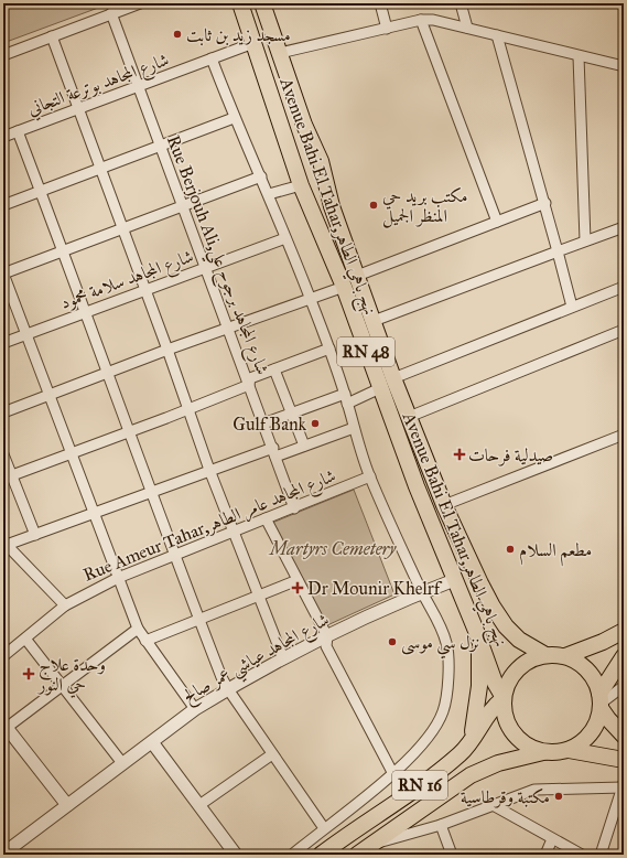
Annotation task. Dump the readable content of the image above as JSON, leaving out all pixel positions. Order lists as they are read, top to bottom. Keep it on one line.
{"streets":{"main road":["Avenue Bahi El Tahar,نهج باهي الطاهر","RN 48","RN 16"],"street":["شارع المجاهد بوترعة التجاني","Rue Berjouh Ali,شارع المجاهد برجوح علي","شارع المجاهد سلامة محمود","Rue Ameur Tahar,شارع المجاهد عامر الطاهر","شارع المجاهد عياشي عمر صالح"]},"crossings":[["شارع المجاهد بوترعة التجاني","Avenue Bahi El Tahar,نهج باهي الطاهر"],["شارع المجاهد بوترعة التجاني","Rue Berjouh Ali,شارع المجاهد برجوح علي"],["Avenue Bahi El Tahar,نهج باهي الطاهر","شارع المجاهد عياشي عمر صالح"],["Avenue Bahi El Tahar,نهج باهي الطاهر","RN 16"],["Rue Berjouh Ali,شارع المجاهد برجوح علي","شارع المجاهد سلامة محمود"],["Rue Berjouh Ali,شارع المجاهد برجوح علي","Rue Ameur Tahar,شارع المجاهد عامر الطاهر"]],"parks":["Martyrs Cemetery"],"places":{"other":["مسجد زيد بن ثابت","مكتب بريد حي المنظر الجميل","Gulf Bank","مطعم السلام","نزل سي موسى","مكتبة وقرطاسية"],"health":["صيدلية فرحات","Dr Mounir Khelrf","وحدة علاج حي النور"]}}
